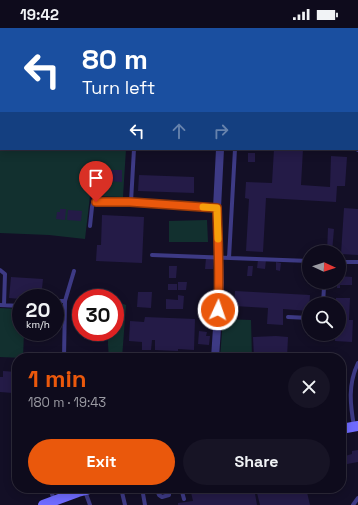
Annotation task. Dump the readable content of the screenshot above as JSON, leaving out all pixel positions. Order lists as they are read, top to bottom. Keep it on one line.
{"north":"right","page":{"status":"19:42","turn":["80 m","Turn left"],"speed":"20 km/h","limit":"30","heading":["1 min","180 m · 19:43"],"buttons":["Exit","Share"]}}
